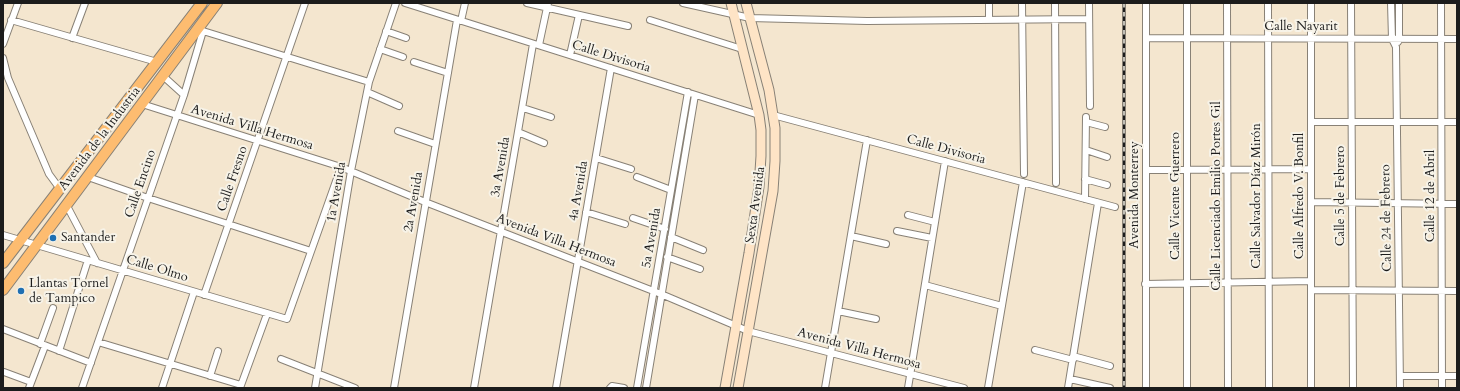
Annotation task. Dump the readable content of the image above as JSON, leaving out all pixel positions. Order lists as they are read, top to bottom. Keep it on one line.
{"streets":{"main road":["Avenida de la Industria","Sexta Avenida"],"street":["Calle Nayarit","Calle Divisoria","Avenida Villa Hermosa","3a Avenida","Calle Fresno","Calle Encino","4a Avenida","1a Avenida","Avenida Monterrey","Calle Vicente Guerrero","Calle Licenciado Emilio Portes Gil","Calle Salvador Díaz Mirón","Calle Alfredo V. Bonfil","Calle 5 de Febrero","Calle 12 de Abril","2a Avenida","Calle 24 de Febrero","5a Avenida","Calle Olmo"]},"crossings":[["Calle Nayarit","Avenida Monterrey"],["Calle Nayarit","Calle Vicente Guerrero"],["Calle Nayarit","Calle Licenciado Emilio Portes Gil"],["Calle Nayarit","Calle Salvador Díaz Mirón"],["Calle Nayarit","Calle Alfredo V. Bonfil"],["Calle Nayarit","Calle 5 de Febrero"],["Calle Nayarit","Calle 12 de Abril"],["Calle Nayarit","Calle 24 de Febrero"],["Calle Divisoria","3a Avenida"],["Calle Divisoria","4a Avenida"],["Calle Divisoria","2a Avenida"],["Calle Divisoria","Sexta Avenida"],["Calle Divisoria","5a Avenida"],["Avenida Villa Hermosa","Avenida de la Industria"],["Avenida Villa Hermosa","3a Avenida"],["Avenida Villa Hermosa","Calle Fresno"],["Avenida Villa Hermosa","Calle Encino"],["Avenida Villa Hermosa","4a Avenida"],["Avenida Villa Hermosa","1a Avenida"],["Avenida Villa Hermosa","2a Avenida"],["Avenida Villa Hermosa","Sexta Avenida"],["Avenida Villa Hermosa","5a Avenida"],["Avenida de la Industria","Calle Encino"],["Avenida de la Industria","Calle Olmo"],["Calle Fresno","Calle Olmo"],["Calle Encino","Calle Olmo"]],"places":["Santander","Llantas Tornel de Tampico"]}
